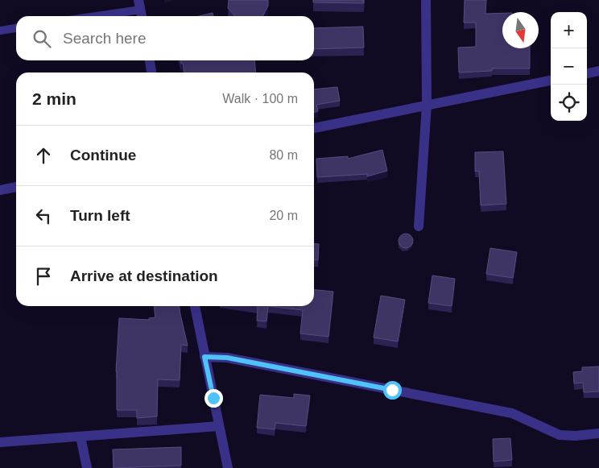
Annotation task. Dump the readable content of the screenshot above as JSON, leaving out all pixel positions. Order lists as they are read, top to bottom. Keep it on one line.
{"north":"bottom","page":{"map_buttons":["+","−"],"search":"Search here","heading":["2 min","Walk · 100 m"],"list":[["Continue","80 m"],["Turn left","20 m"],"Arrive at destination"]}}
